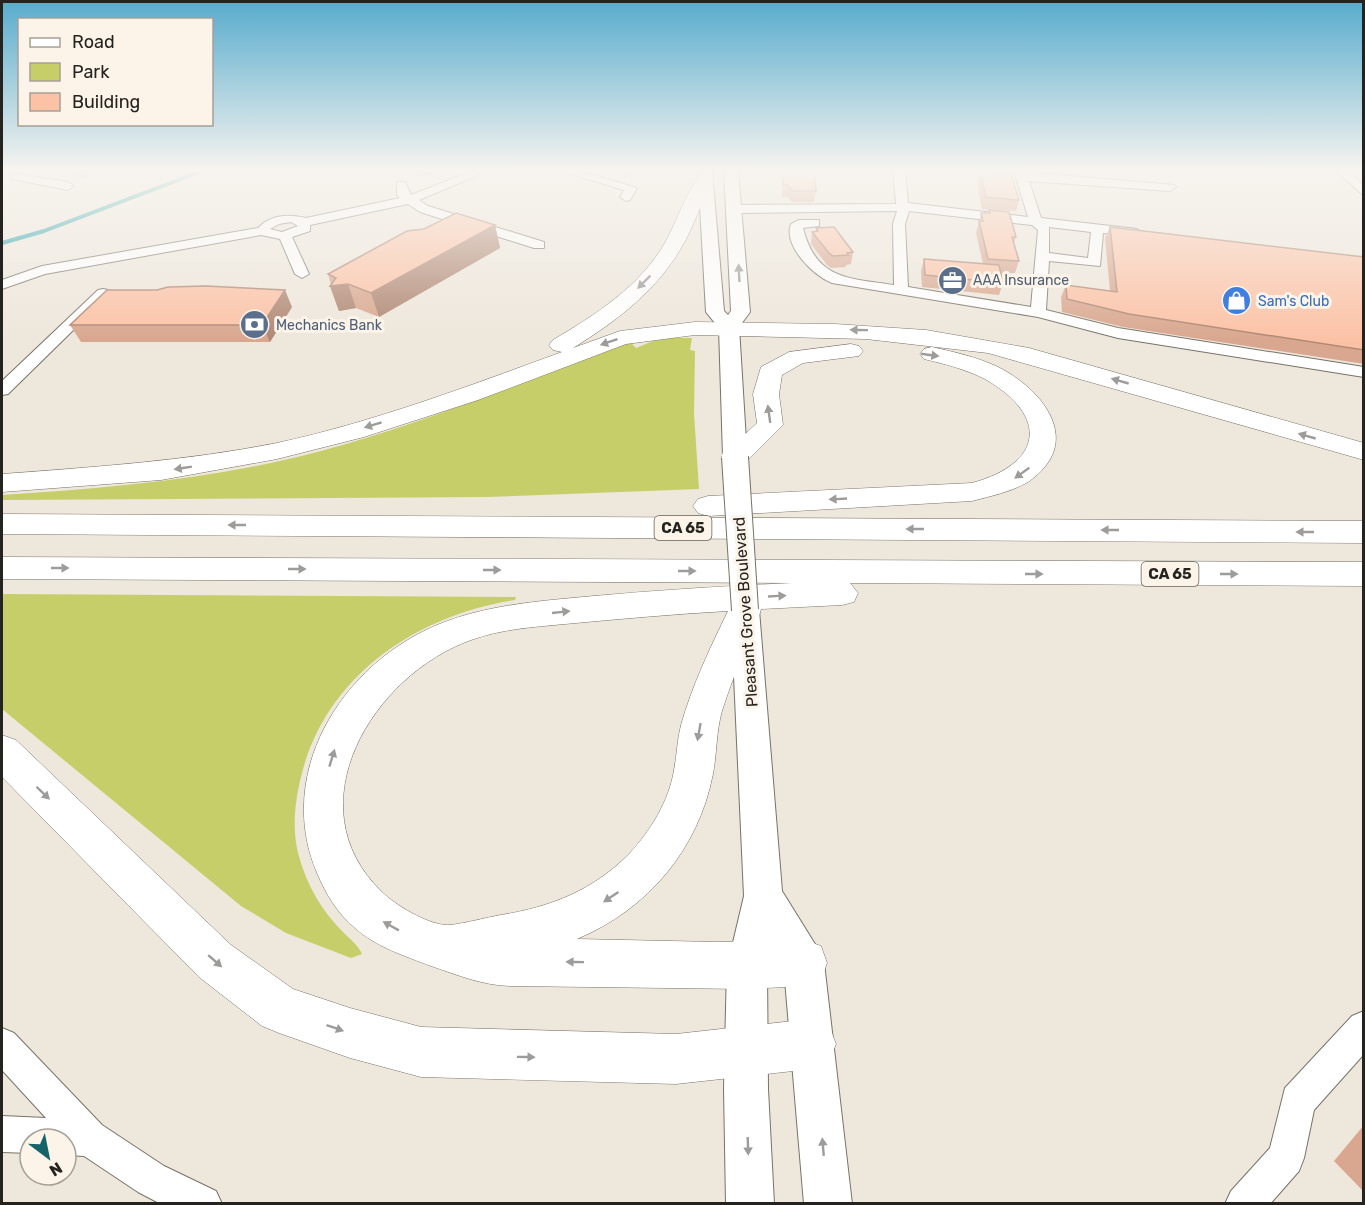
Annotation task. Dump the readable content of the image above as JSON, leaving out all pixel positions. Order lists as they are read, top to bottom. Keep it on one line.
{"streets":{"highway":["CA 65"],"main road":["Pleasant Grove Boulevard"]},"places":{"office":["AAA Insurance"],"shop":["Sam's Club"],"bank":["Mechanics Bank"]},"legend":["Road","Park","Building"],"north":"bottom right"}
